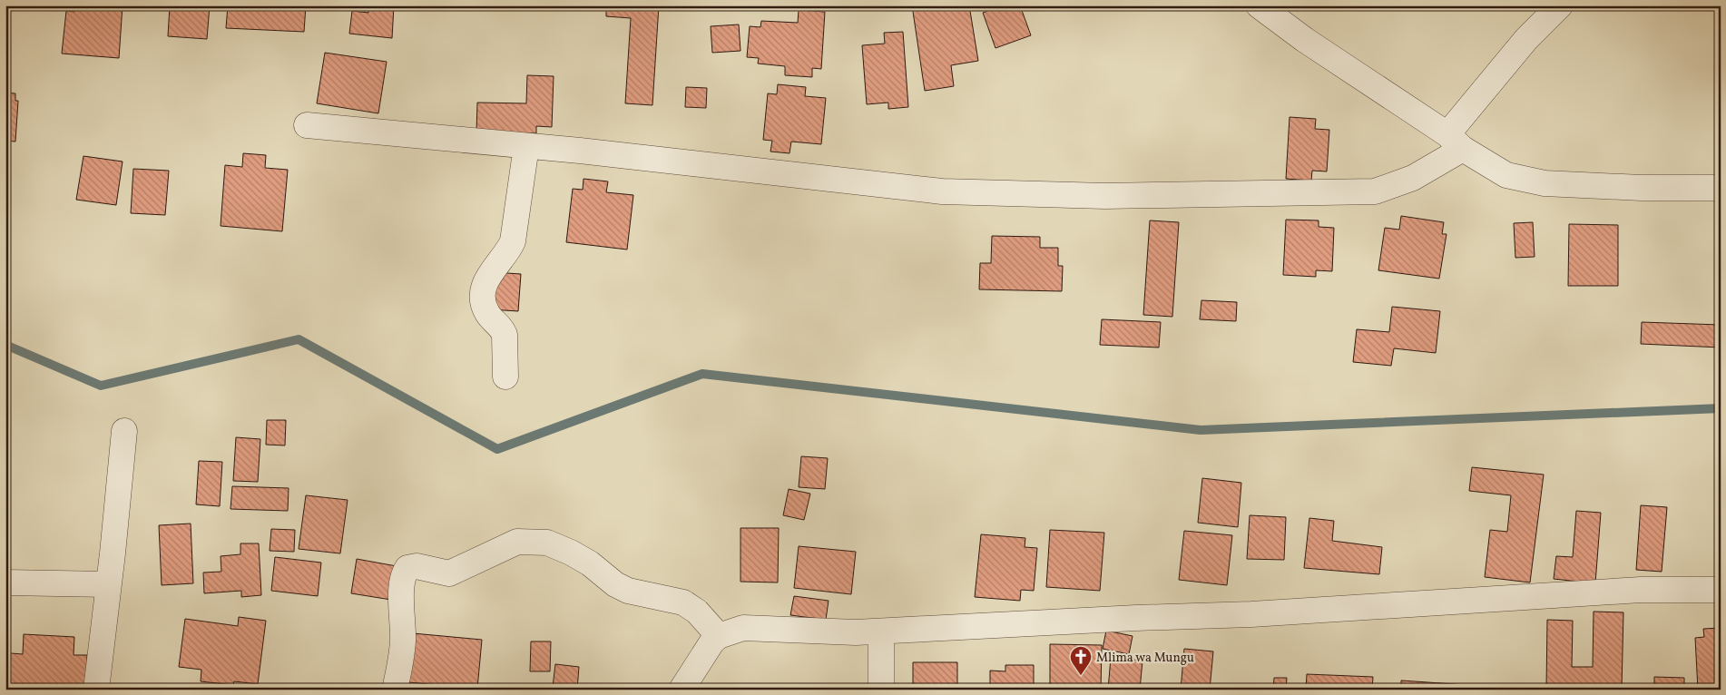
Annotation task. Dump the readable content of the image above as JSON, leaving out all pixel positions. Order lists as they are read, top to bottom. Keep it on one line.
{"places":{"church":["Mlima wa Mungu"]}}
